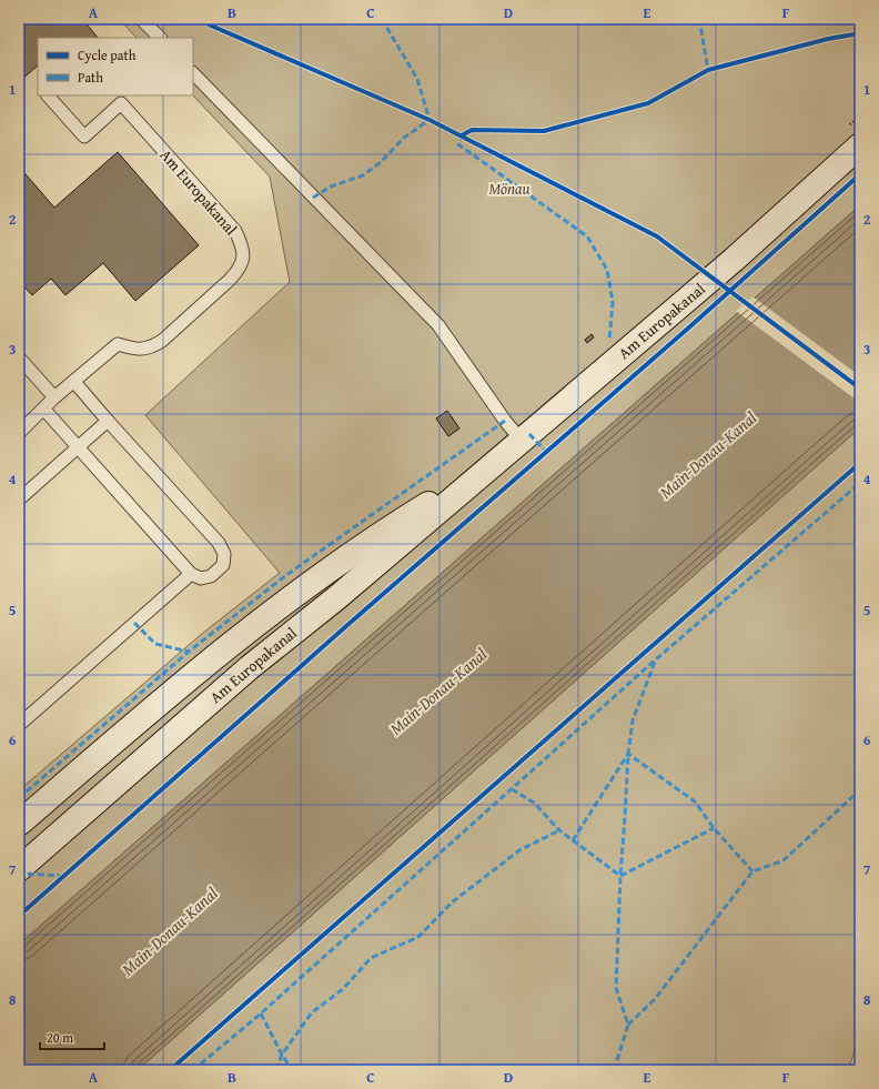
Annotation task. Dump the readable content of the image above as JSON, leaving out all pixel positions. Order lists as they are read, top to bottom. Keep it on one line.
{"streets":{"main road":["Am Europakanal"]},"water":["Main-Donau-Kanal"],"parks":["Mönau"],"legend":["Cycle path","Path"],"scale_bar":"20 m","grid":{"columns":["A","B","C","D","E","F"],"rows":["1","2","3","4","5","6","7","8"]}}
